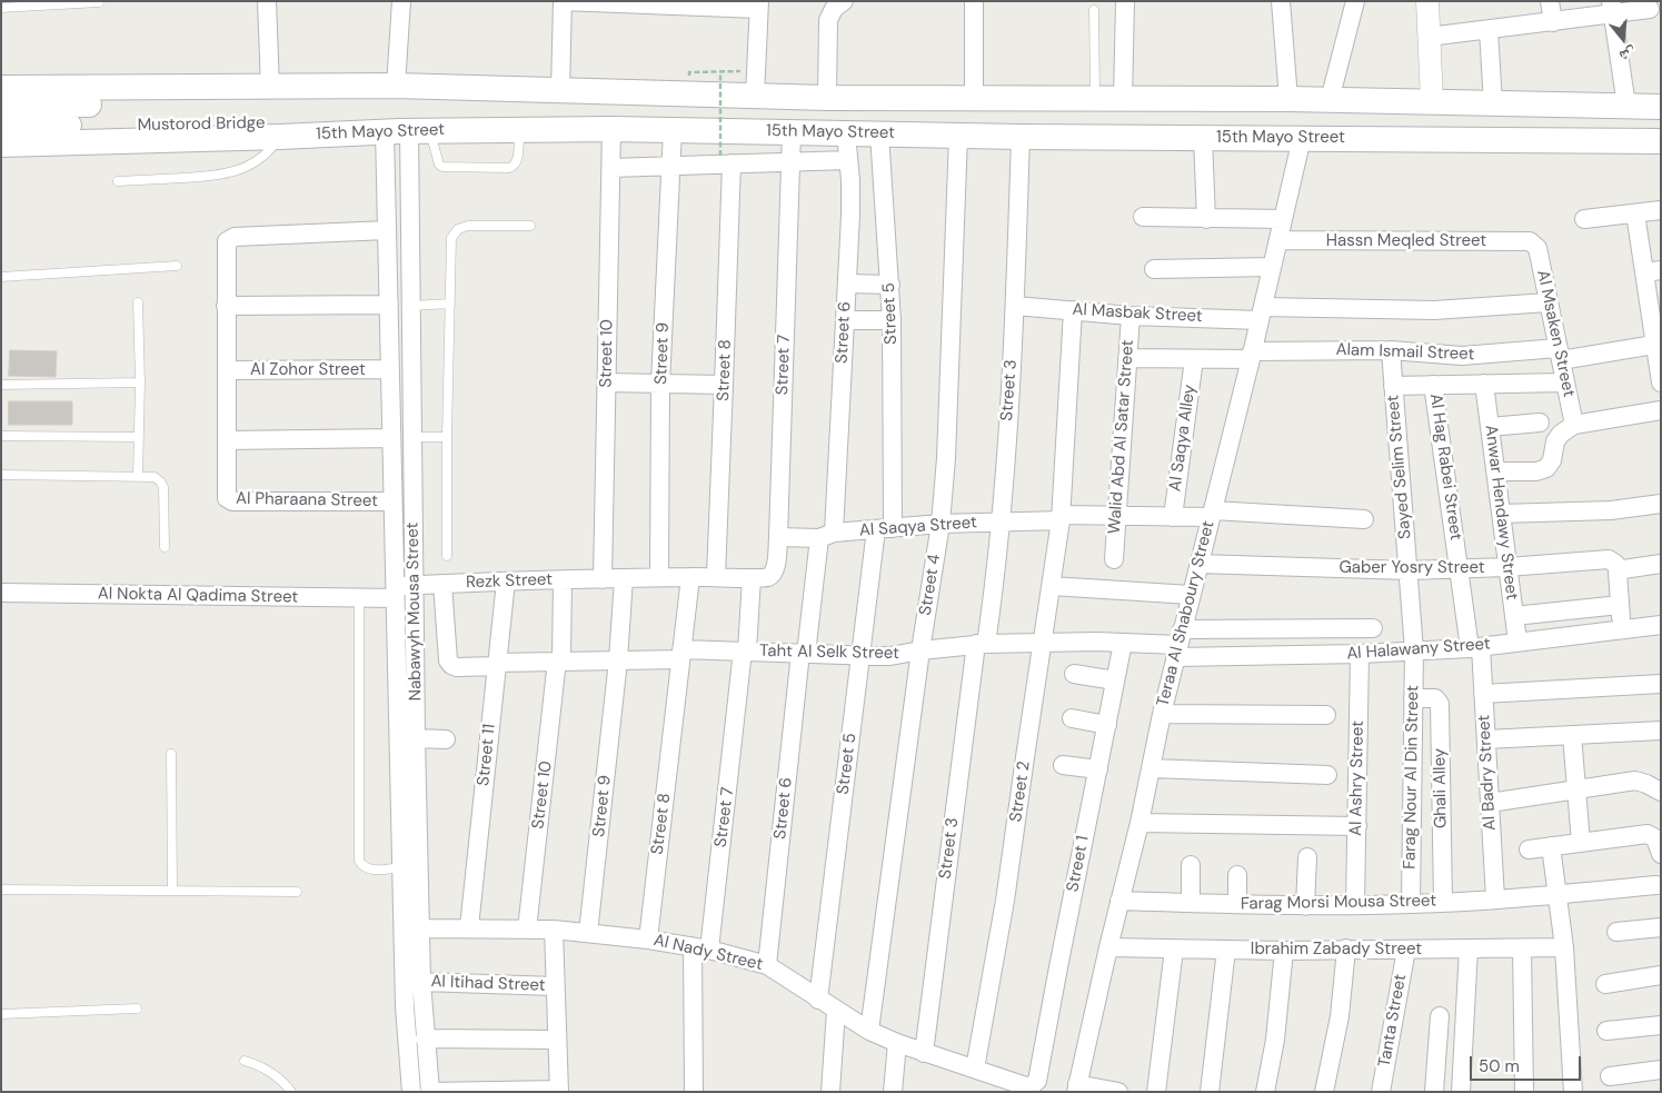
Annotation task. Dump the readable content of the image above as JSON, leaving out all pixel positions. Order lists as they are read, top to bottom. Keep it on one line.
{"streets":{"main road":["Mustorod Bridge","15th Mayo Street"],"street":["Hassn Meqled Street","Street 5","Al Masbak Street","Street 6","Al Msaken Street","Alam Ismail Street","Street 10","Street 9","Street 7","Al Zohor Street","Street 8","Street 3","Walid Abd Al Satar Street","Al Saqya Alley","Sayed Selim Street","Al Hag Rabei Street","Al Pharaana Street","Anwar Hendawy Street","Al Saqya Street","Gaber Yosry Street","Rezk Street","Street 4","Al Nokta Al Qadima Street","Nabawyh Mousa Street","Teraa Al Shaboury Street","Al Halawany Street","Taht Al Selk Street","Street 11","Al Badry Street","Farag Nour Al Din Street","Al Ashry Street","Ghali Alley","Street 2","Street 1","Farag Morsi Mousa Street","Ibrahim Zabady Street","Al Nady Street","Al Itihad Street","Tanta Street"]},"crossings":[["Mustorod Bridge","15th Mayo Street"],["15th Mayo Street","Street 5"],["15th Mayo Street","Street 6"],["15th Mayo Street","Street 10"],["15th Mayo Street","Street 9"],["15th Mayo Street","Street 7"],["15th Mayo Street","Street 3"],["15th Mayo Street","Street 4"],["15th Mayo Street","Nabawyh Mousa Street"],["15th Mayo Street","Teraa Al Shaboury Street"],["Hassn Meqled Street","Al Msaken Street"],["Hassn Meqled Street","Teraa Al Shaboury Street"],["Street 5","Al Saqya Street"],["Street 5","Taht Al Selk Street"],["Street 5","Al Nady Street"],["Al Masbak Street","Al Msaken Street"],["Al Masbak Street","Street 3"],["Al Masbak Street","Walid Abd Al Satar Street"],["Al Masbak Street","Teraa Al Shaboury Street"],["Al Masbak Street","Street 2"],["Street 6","Al Saqya Street"],["Street 6","Taht Al Selk Street"],["Street 6","Al Nady Street"],["Al Msaken Street","Alam Ismail Street"],["Alam Ismail Street","Walid Abd Al Satar Street"],["Alam Ismail Street","Al Saqya Alley"],["Alam Ismail Street","Sayed Selim Street"],["Alam Ismail Street","Teraa Al Shaboury Street"],["Street 10","Rezk Street"],["Street 10","Taht Al Selk Street"],["Street 10","Al Nady Street"],["Street 9","Rezk Street"],["Street 9","Taht Al Selk Street"],["Street 9","Al Nady Street"],["Street 7","Al Saqya Street"],["Street 7","Rezk Street"],["Street 7","Taht Al Selk Street"],["Street 7","Al Nady Street"],["Al Zohor Street","Nabawyh Mousa Street"],["Street 8","Rezk Street"],["Street 8","Taht Al Selk Street"],["Street 8","Al Nady Street"],["Street 3","Al Saqya Street"],["Street 3","Taht Al Selk Street"],["Street 3","Al Nady Street"],["Walid Abd Al Satar Street","Al Saqya Street"],["Al Saqya Alley","Al Saqya Street"],["Sayed Selim Street","Gaber Yosry Street"],["Sayed Selim Street","Al Halawany Street"],["Sayed Selim Street","Farag Nour Al Din Street"],["Al Hag Rabei Street","Gaber Yosry Street"],["Al Hag Rabei Street","Al Halawany Street"],["Al Hag Rabei Street","Al Badry Street"],["Al Pharaana Street","Nabawyh Mousa Street"],["Anwar Hendawy Street","Gaber Yosry Street"],["Anwar Hendawy Street","Al Halawany Street"],["Al Saqya Street","Street 4"],["Al Saqya Street","Teraa Al Shaboury Street"],["Al Saqya Street","Street 2"],["Gaber Yosry Street","Teraa Al Shaboury Street"],["Rezk Street","Al Nokta Al Qadima Street"],["Rezk Street","Nabawyh Mousa Street"],["Rezk Street","Taht Al Selk Street"],["Rezk Street","Street 11"],["Street 4","Taht Al Selk Street"],["Street 4","Al Nady Street"],["Al Nokta Al Qadima Street","Nabawyh Mousa Street"],["Nabawyh Mousa Street","Al Nady Street"],["Nabawyh Mousa Street","Al Itihad Street"],["Teraa Al Shaboury Street","Al Halawany Street"],["Teraa Al Shaboury Street","Taht Al Selk Street"],["Teraa Al Shaboury Street","Farag Morsi Mousa Street"],["Teraa Al Shaboury Street","Ibrahim Zabady Street"],["Al Halawany Street","Taht Al Selk Street"],["Al Halawany Street","Al Badry Street"],["Al Halawany Street","Farag Nour Al Din Street"],["Al Halawany Street","Al Ashry Street"],["Taht Al Selk Street","Street 11"],["Taht Al Selk Street","Street 2"],["Taht Al Selk Street","Street 1"],["Street 11","Al Nady Street"],["Al Badry Street","Farag Morsi Mousa Street"],["Farag Nour Al Din Street","Ghali Alley"],["Farag Nour Al Din Street","Farag Morsi Mousa Street"],["Al Ashry Street","Farag Morsi Mousa Street"],["Ghali Alley","Farag Morsi Mousa Street"],["Street 2","Al Nady Street"],["Street 1","Al Nady Street"],["Ibrahim Zabady Street","Tanta Street"]],"scale_bar":"50 m","north":"bottom"}
